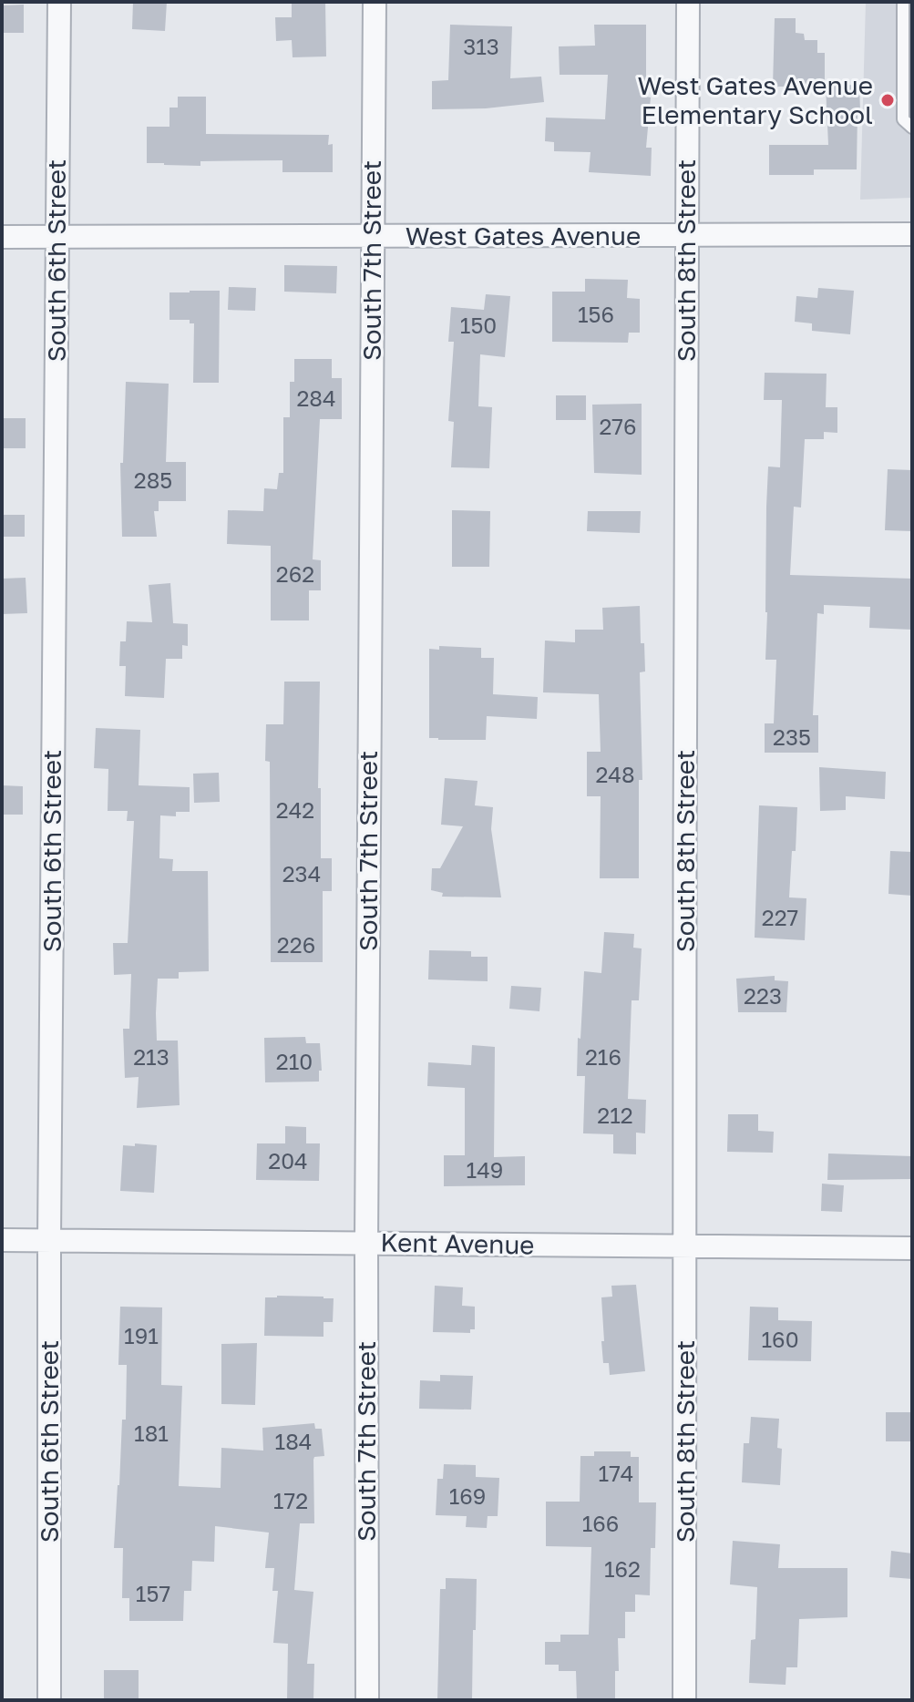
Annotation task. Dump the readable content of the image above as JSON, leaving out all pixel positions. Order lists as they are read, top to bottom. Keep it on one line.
{"streets":{"street":["West Gates Avenue","South 6th Street","South 7th Street","South 8th Street","Kent Avenue"]},"crossings":[["West Gates Avenue","South 6th Street"],["West Gates Avenue","South 7th Street"],["West Gates Avenue","South 8th Street"],["South 6th Street","Kent Avenue"],["South 7th Street","Kent Avenue"],["South 8th Street","Kent Avenue"]],"places":["West Gates Avenue Elementary School"],"house_numbers":["313","156","150","284","276","285","262","235","248","242","234","227","226","223","213","216","210","212","204","149","191","160","181","184","174","169","172","166","162","157"]}
